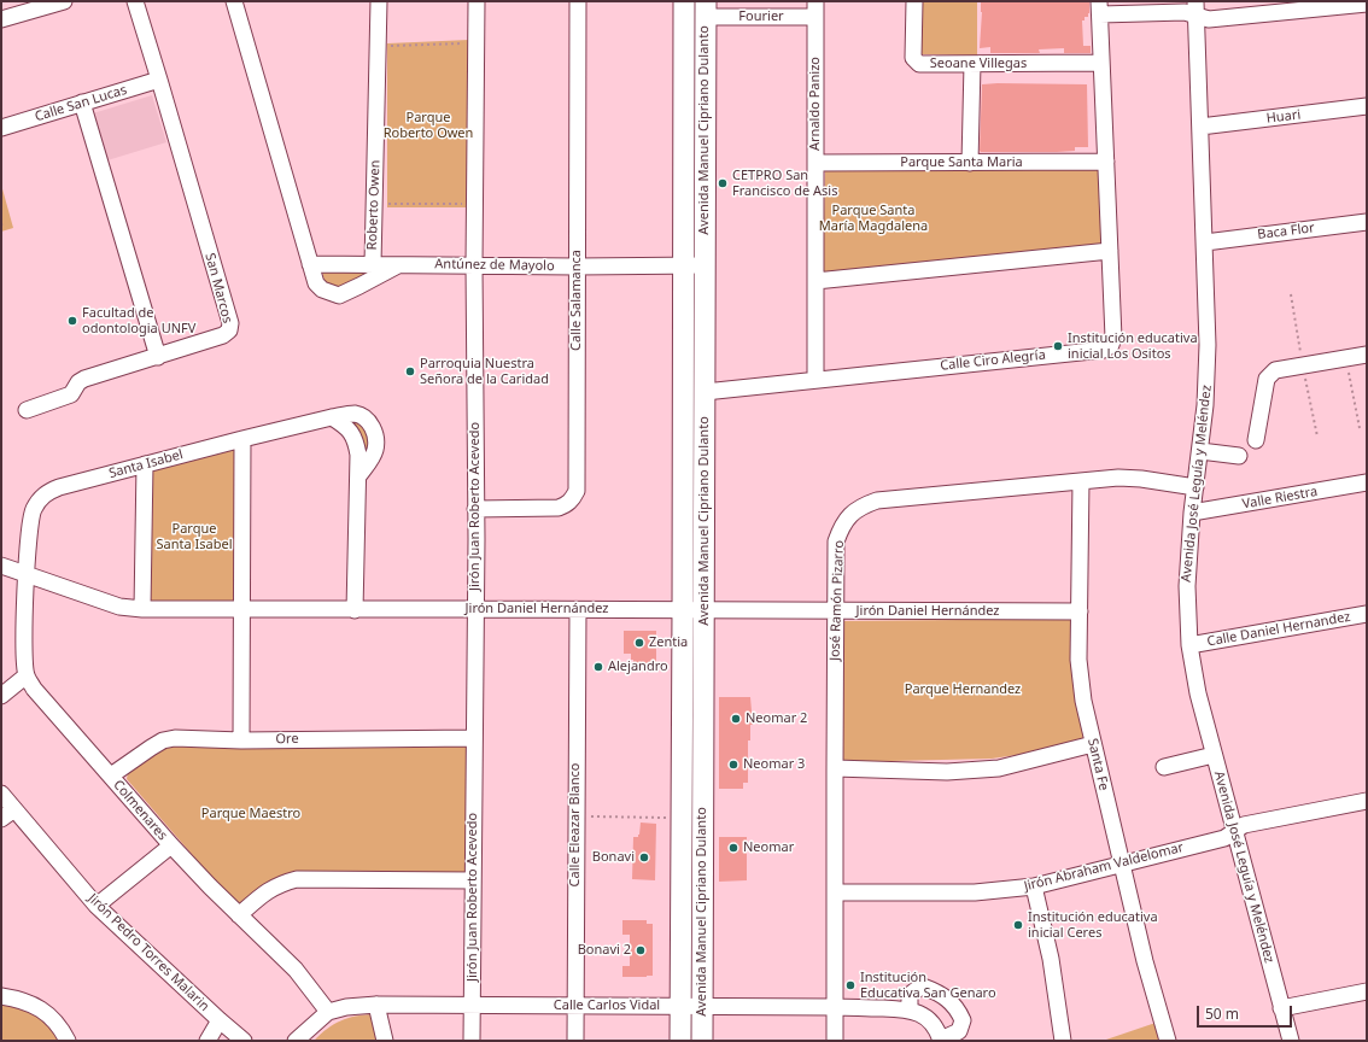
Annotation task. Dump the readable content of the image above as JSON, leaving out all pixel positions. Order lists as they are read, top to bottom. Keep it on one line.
{"streets":{"main road":["Avenida Manuel Cipriano Dulanto"],"street":["Fourier","Seoane Villegas","Calle San Lucas","Arnaldo Panizo","Huari","Parque Santa Maria","Roberto Owen","Baca Flor","Antúnez de Mayolo","San Marcos","Calle Salamanca","Calle Ciro Alegría","Santa Isabel","Avenida José Leguía y Meléndez","Valle Riestra","Jirón Juan Roberto Acevedo","José Ramón Pizarro","Jirón Daniel Hernández","Calle Daniel Hernandez","Ore","Santa Fe","Colmenares","Calle Eleazar Blanco","Jirón Abraham Valdelomar","Jirón Pedro Torres Malarin","Calle Carlos Vidal"]},"crossings":[["Fourier","Arnaldo Panizo"],["Fourier","Avenida Manuel Cipriano Dulanto"],["Seoane Villegas","Calle Ciro Alegría"],["Calle San Lucas","San Marcos"],["Arnaldo Panizo","Parque Santa Maria"],["Arnaldo Panizo","Calle Ciro Alegría"],["Huari","Avenida José Leguía y Meléndez"],["Avenida Manuel Cipriano Dulanto","Antúnez de Mayolo"],["Avenida Manuel Cipriano Dulanto","Calle Ciro Alegría"],["Avenida Manuel Cipriano Dulanto","Jirón Daniel Hernández"],["Avenida Manuel Cipriano Dulanto","Calle Carlos Vidal"],["Parque Santa Maria","Calle Ciro Alegría"],["Roberto Owen","Antúnez de Mayolo"],["Baca Flor","Avenida José Leguía y Meléndez"],["Antúnez de Mayolo","Calle Salamanca"],["Antúnez de Mayolo","Jirón Juan Roberto Acevedo"],["Calle Salamanca","Jirón Juan Roberto Acevedo"],["Santa Isabel","Jirón Daniel Hernández"],["Santa Isabel","Colmenares"],["Avenida José Leguía y Meléndez","Valle Riestra"],["Avenida José Leguía y Meléndez","José Ramón Pizarro"],["Avenida José Leguía y Meléndez","Calle Daniel Hernandez"],["Avenida José Leguía y Meléndez","Jirón Abraham Valdelomar"],["Jirón Juan Roberto Acevedo","Jirón Daniel Hernández"],["Jirón Juan Roberto Acevedo","Ore"],["Jirón Juan Roberto Acevedo","Calle Carlos Vidal"],["José Ramón Pizarro","Jirón Daniel Hernández"],["José Ramón Pizarro","Santa Fe"],["José Ramón Pizarro","Jirón Abraham Valdelomar"],["José Ramón Pizarro","Calle Carlos Vidal"],["Jirón Daniel Hernández","Santa Fe"],["Jirón Daniel Hernández","Colmenares"],["Jirón Daniel Hernández","Calle Eleazar Blanco"],["Ore","Colmenares"],["Santa Fe","Jirón Abraham Valdelomar"],["Colmenares","Calle Carlos Vidal"],["Calle Eleazar Blanco","Calle Carlos Vidal"]],"parks":["Parque Roberto Owen","Parque Santa María Magdalena","Parque Santa Isabel","Parque Hernandez","Parque Maestro"],"places":["CETPRO San Francisco de Asis","Facultad de odontologia UNFV","Institución educativa inicial Los Ositos","Parroquia Nuestra Señora de la Caridad","Zentia","Alejandro","Neomar 2","Neomar 3","Neomar","Bonavi","Institución educativa inicial Ceres","Bonavi 2","Institución Educativa San Genaro"],"scale_bar":"50 m"}
